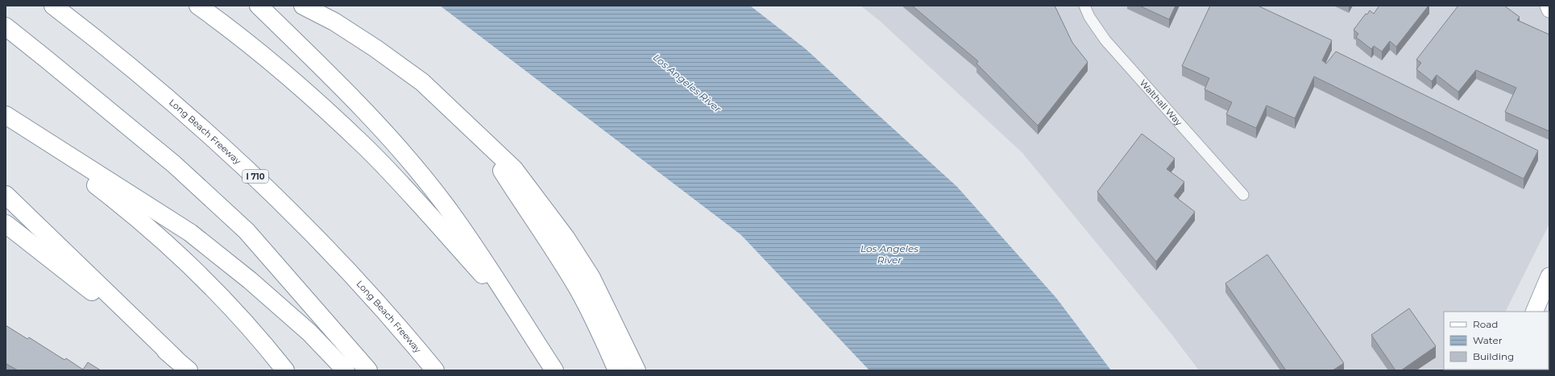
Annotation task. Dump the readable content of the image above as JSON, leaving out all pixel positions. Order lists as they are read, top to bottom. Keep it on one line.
{"streets":{"highway":["Long Beach Freeway","I 710"],"street":["Walthall Way"]},"water":["Los Angeles River"],"legend":["Road","Water","Building"]}
